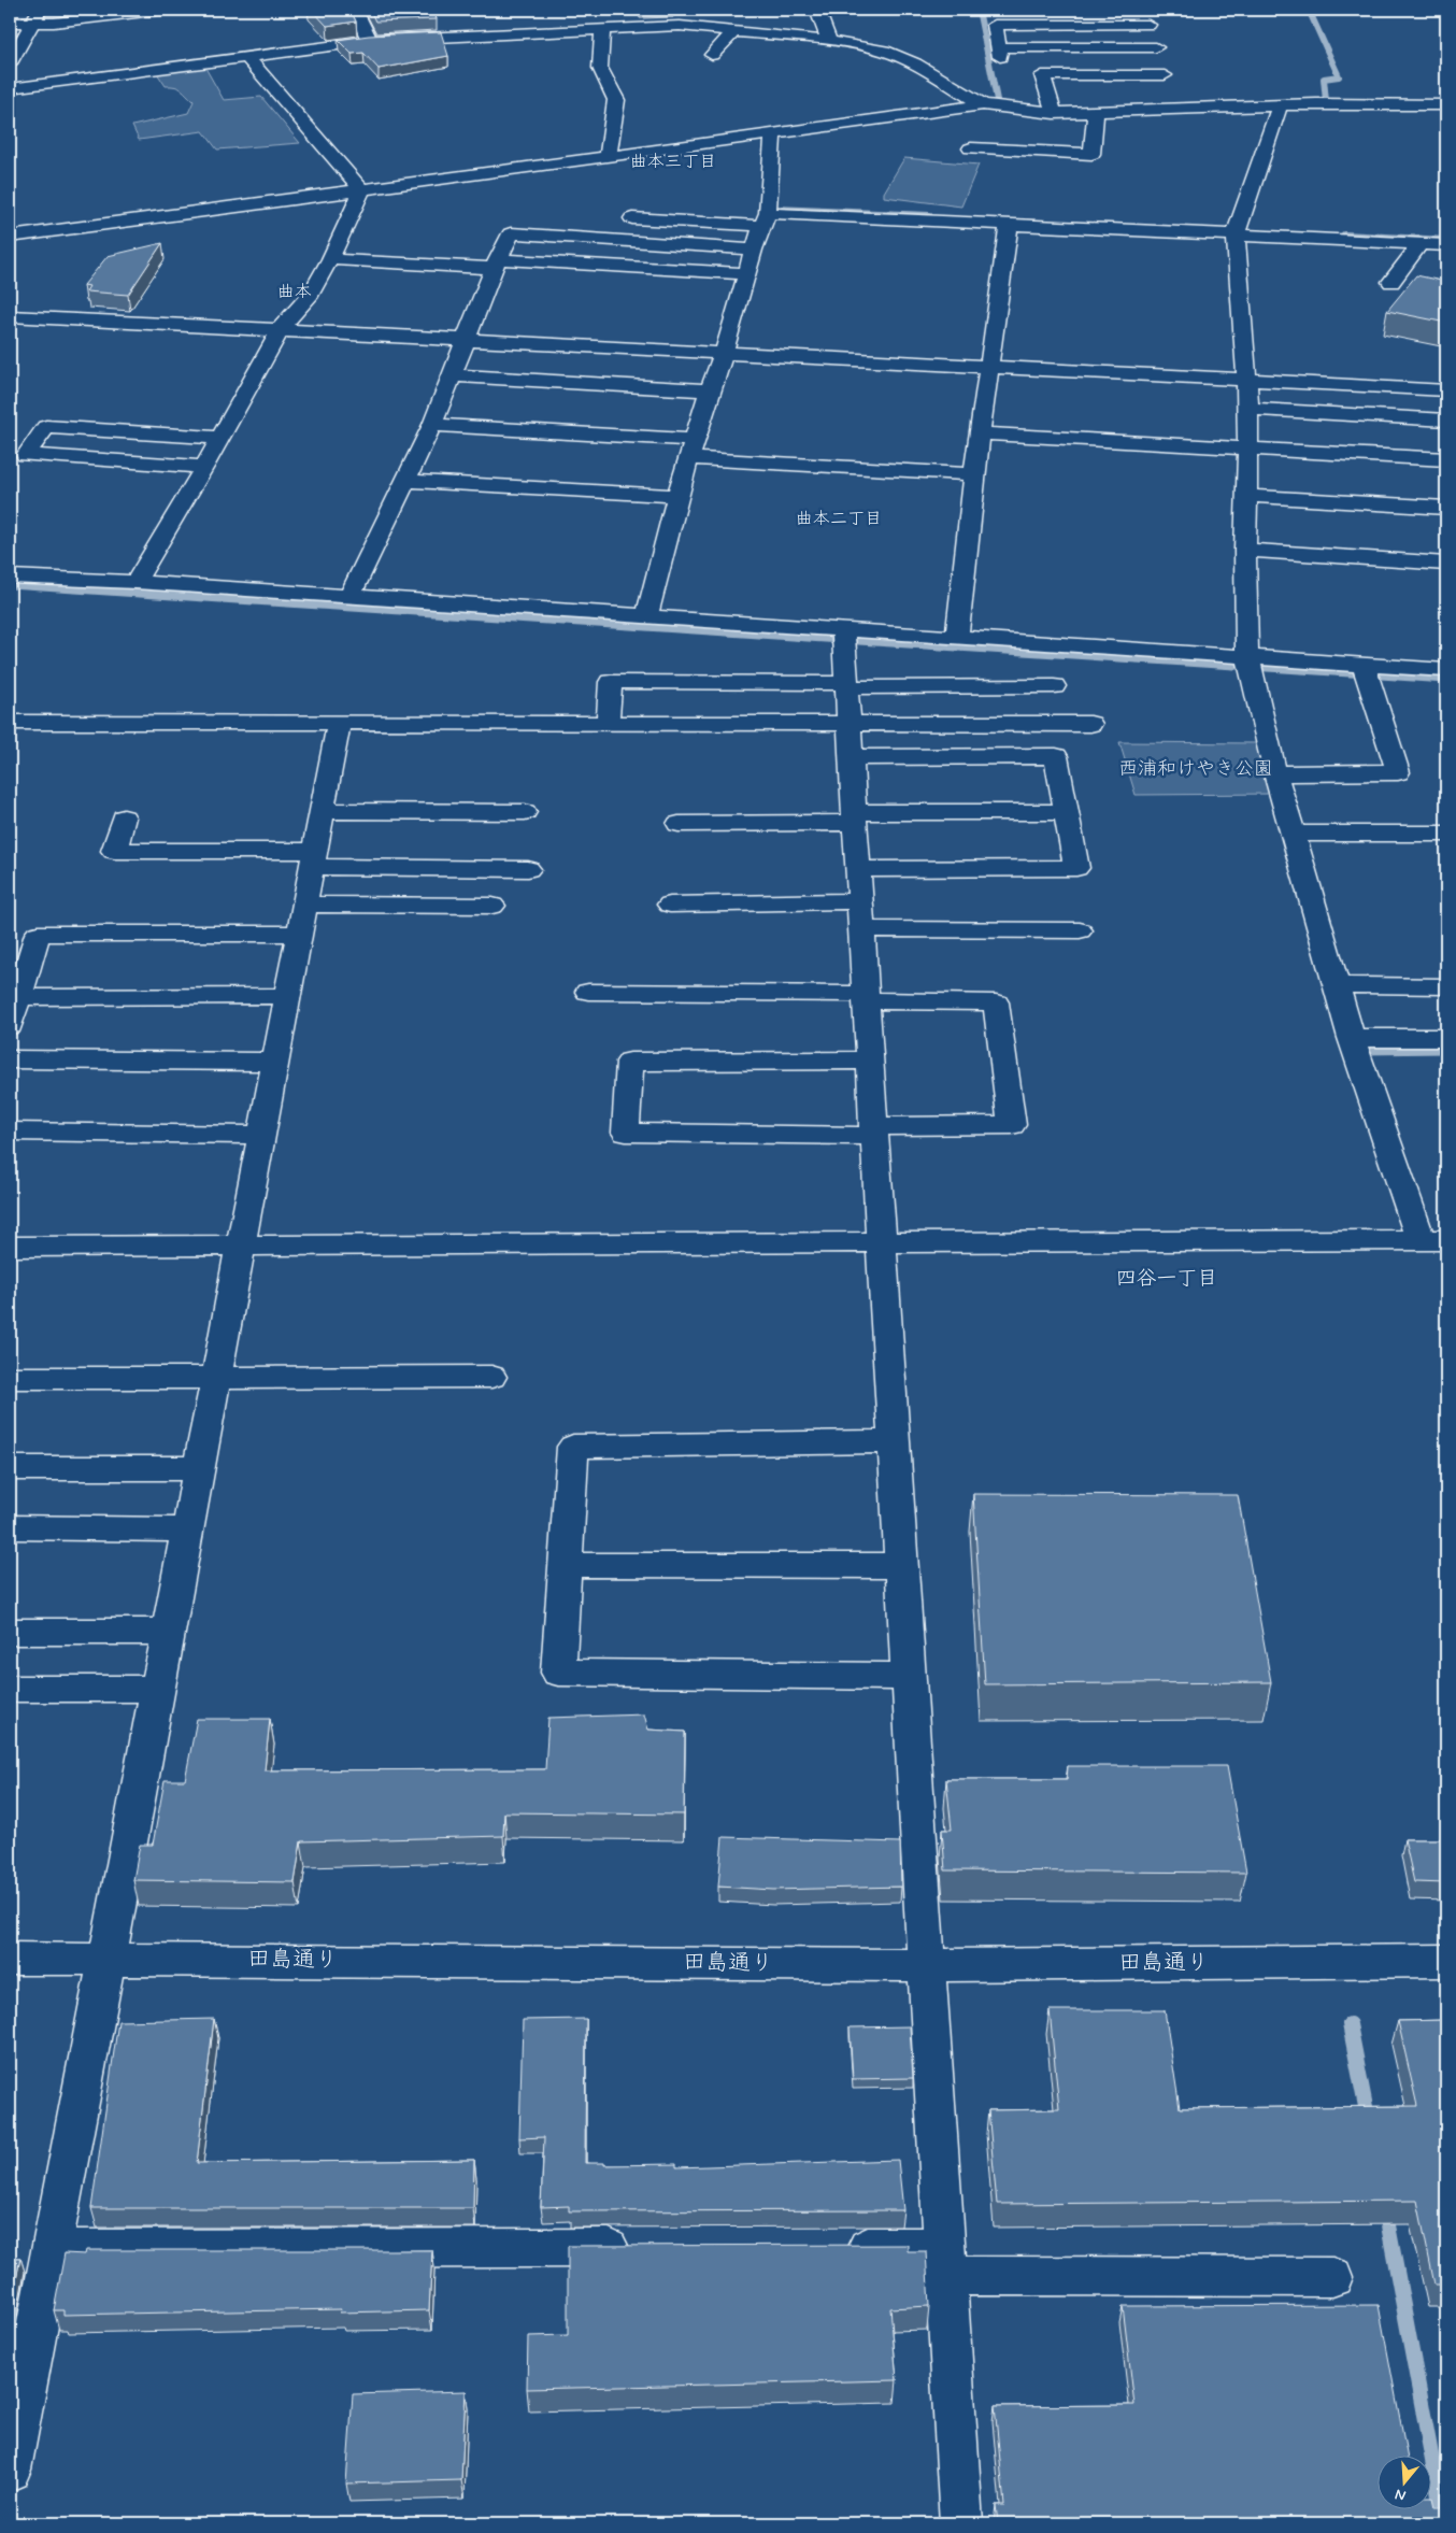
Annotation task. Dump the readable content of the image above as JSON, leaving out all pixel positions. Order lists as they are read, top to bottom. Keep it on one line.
{"streets":{"street":["田島通り"]},"districts":["曲本三丁目","曲本","曲本二丁目","四谷一丁目"],"parks":["西浦和けやき公園"],"north":"bottom"}
